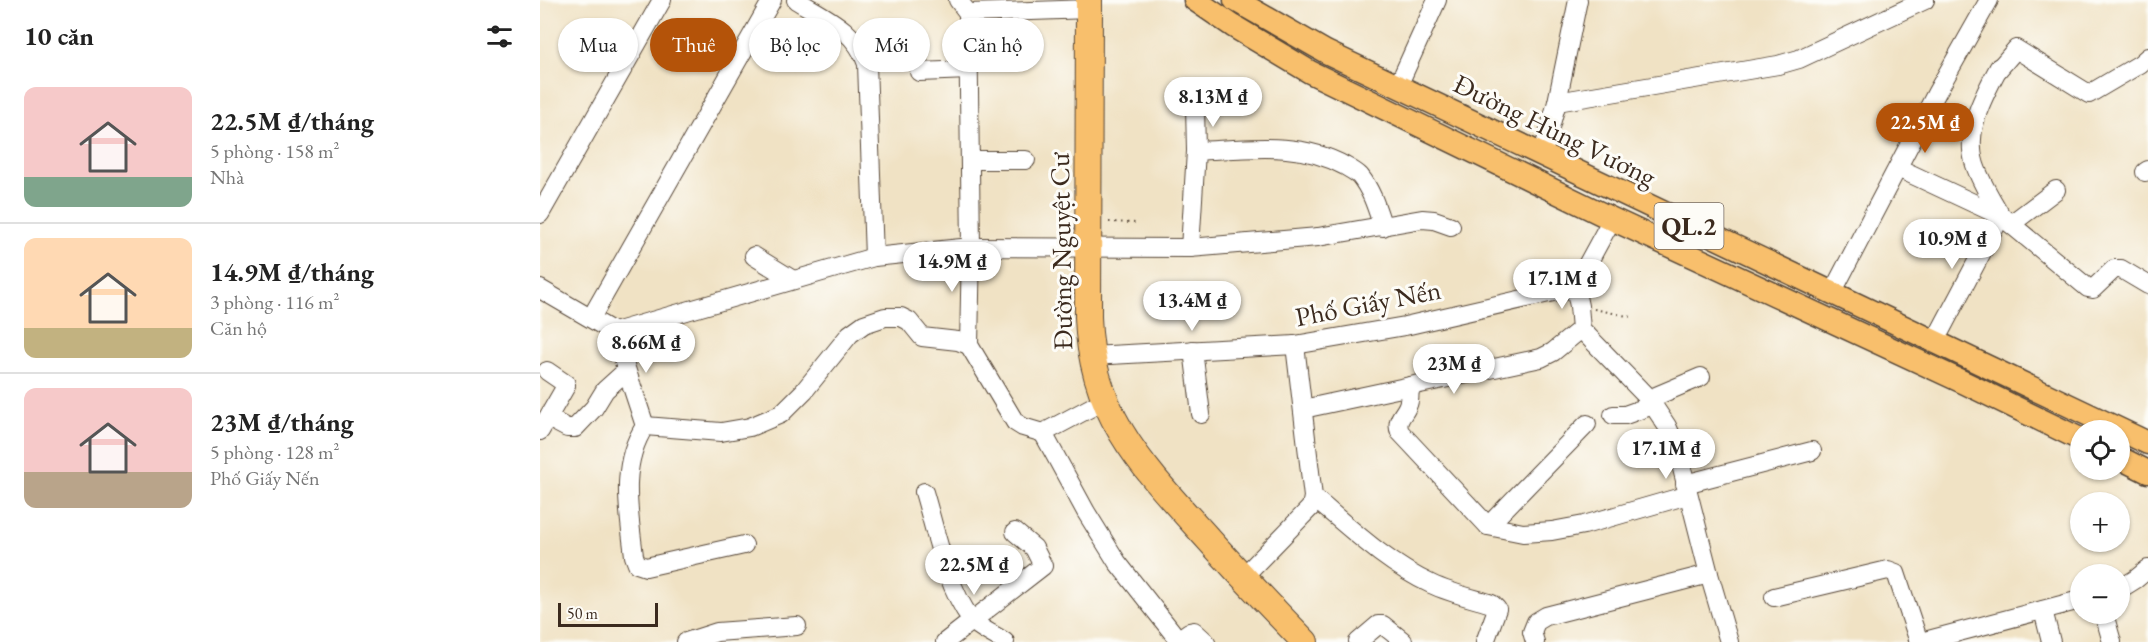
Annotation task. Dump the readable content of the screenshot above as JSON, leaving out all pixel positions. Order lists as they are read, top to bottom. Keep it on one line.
{"streets":{"highway":["Đường Nguyệt Cư"],"main road":["Đường Hùng Vương","QL.2"],"street":["Phố Giấy Nến"]},"crossings":[["Đường Nguyệt Cư","Phố Giấy Nến"]],"scale_bar":"50 m","page":{"heading":"10 căn","chip":["Mua","Thuê","Bộ lọc","Mới","Căn hộ"],"list":[{"name":"22.5M ₫/tháng","note":"5 phòng · 158 m² · Nhà"},{"name":"14.9M ₫/tháng","note":"3 phòng · 116 m² · Căn hộ"},{"name":"23M ₫/tháng","note":"5 phòng · 128 m² · Phố Giấy Nến"}],"price":["8.13M ₫","22.5M ₫","10.9M ₫","14.9M ₫","17.1M ₫","13.4M ₫","8.66M ₫","23M ₫","17.1M ₫","22.5M ₫"],"map_buttons":["+","−"],"scale":"50 m"}}
